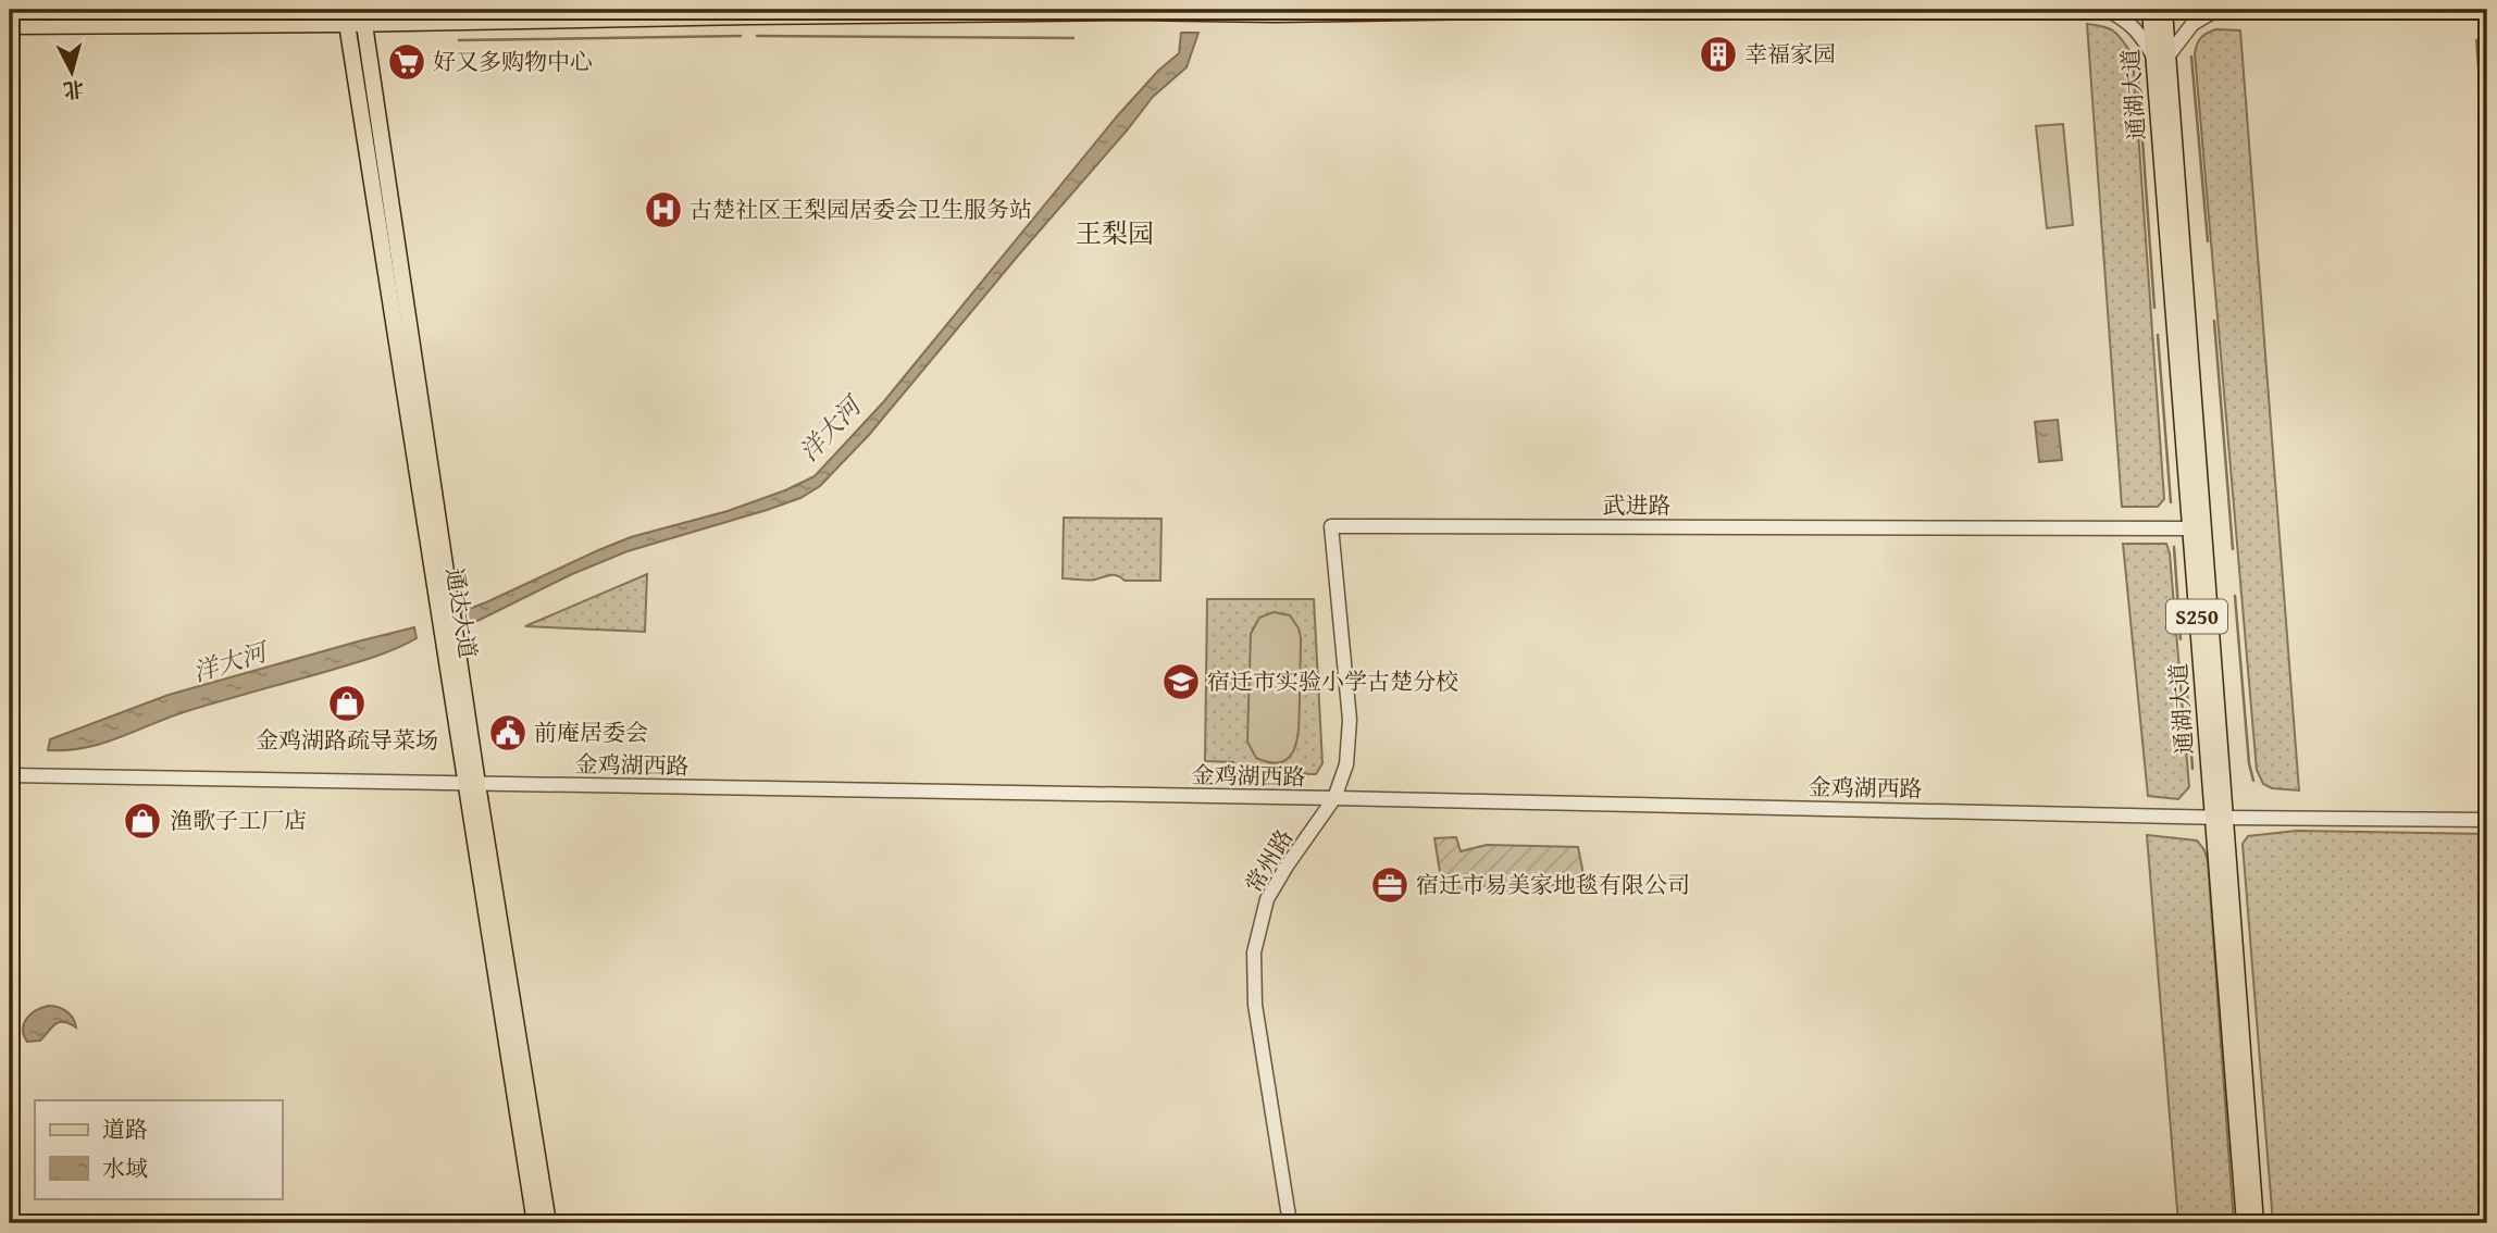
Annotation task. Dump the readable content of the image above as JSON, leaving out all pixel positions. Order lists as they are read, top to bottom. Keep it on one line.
{"streets":{"main road":["通湖大道","通达大道","S250"],"street":["武进路","金鸡湖西路","常州路"]},"crossings":[["通湖大道","武进路"],["通湖大道","金鸡湖西路"],["武进路","常州路"],["通达大道","金鸡湖西路"],["金鸡湖西路","常州路"]],"districts":["王梨园"],"water":["洋大河"],"places":{"building":["幸福家园"],"supermarket":["好又多购物中心"],"hospital":["古楚社区王梨园居委会卫生服务站"],"school or university":["宿迁市实验小学古楚分校"],"shop":["金鸡湖路疏导菜场","渔歌子工厂店"],"public building":["前庵居委会"],"office":["宿迁市易美家地毯有限公司"]},"legend":["道路","水域"],"north":"bottom"}
